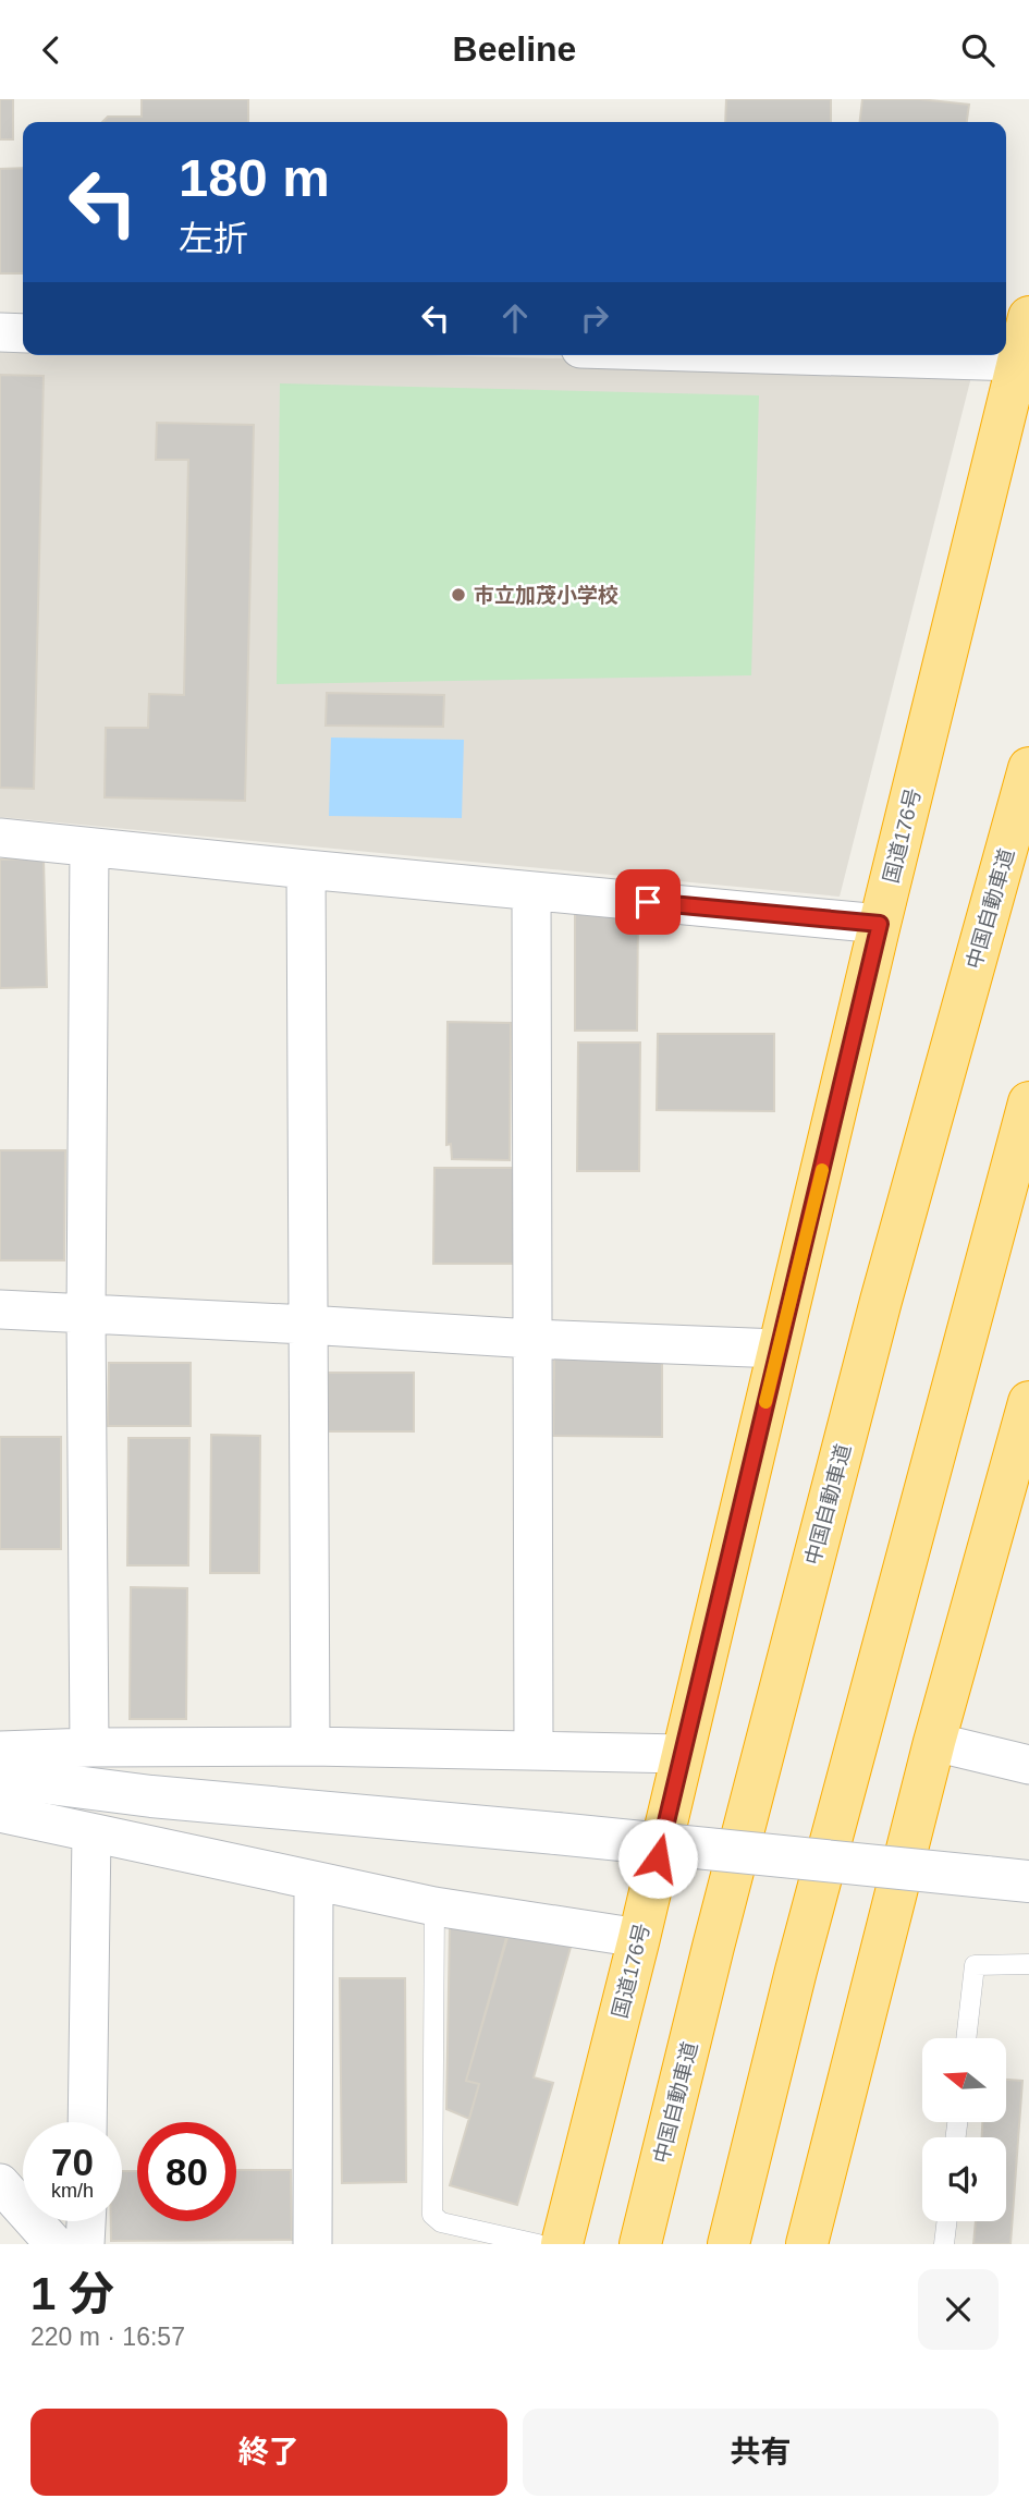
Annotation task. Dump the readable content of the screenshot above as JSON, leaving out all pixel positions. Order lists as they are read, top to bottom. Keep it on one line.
{"streets":{"highway":["国道176号","中国自動車道"]},"places":["市立加茂小学校"],"north":"left","page":{"header":"Beeline","turn":["180 m","左折"],"speed":"70 km/h","limit":"80","heading":["1 分","220 m · 16:57"],"buttons":["終了","共有"]}}
